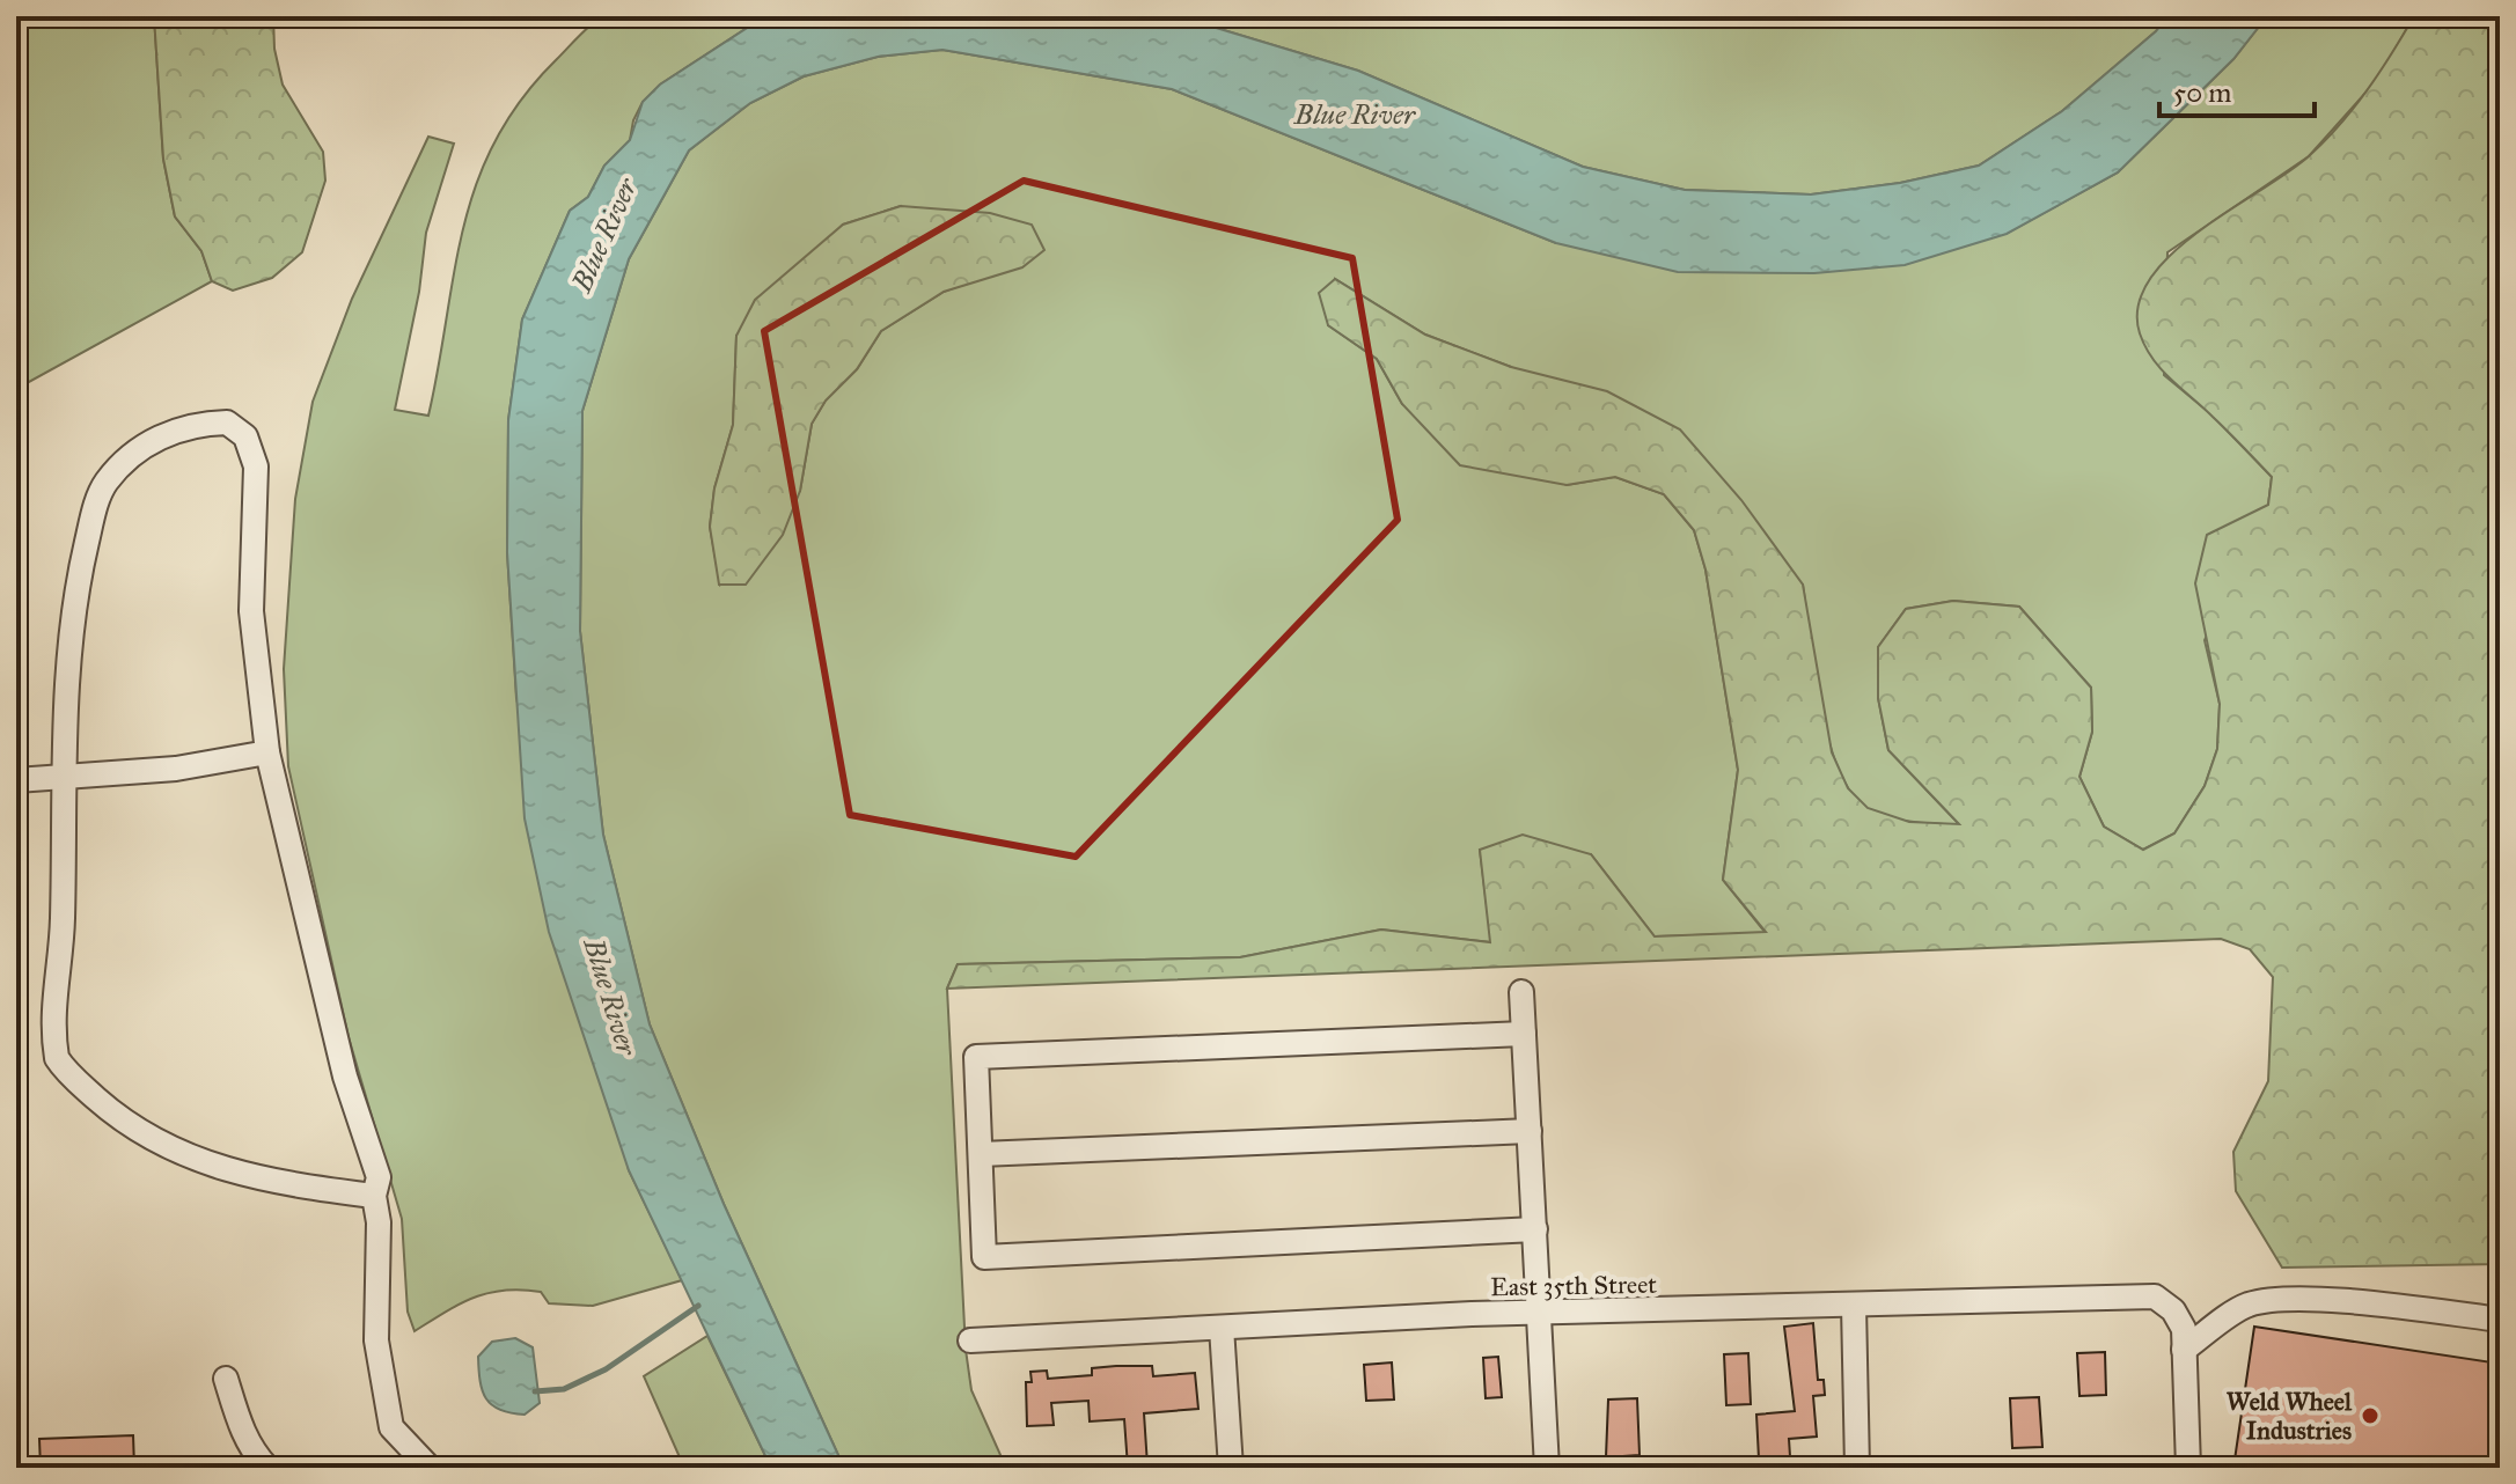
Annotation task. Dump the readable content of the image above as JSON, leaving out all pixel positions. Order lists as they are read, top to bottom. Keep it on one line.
{"streets":{"street":["East 35th Street"]},"water":["Blue River"],"places":["Weld Wheel Industries"],"scale_bar":"50 m"}
